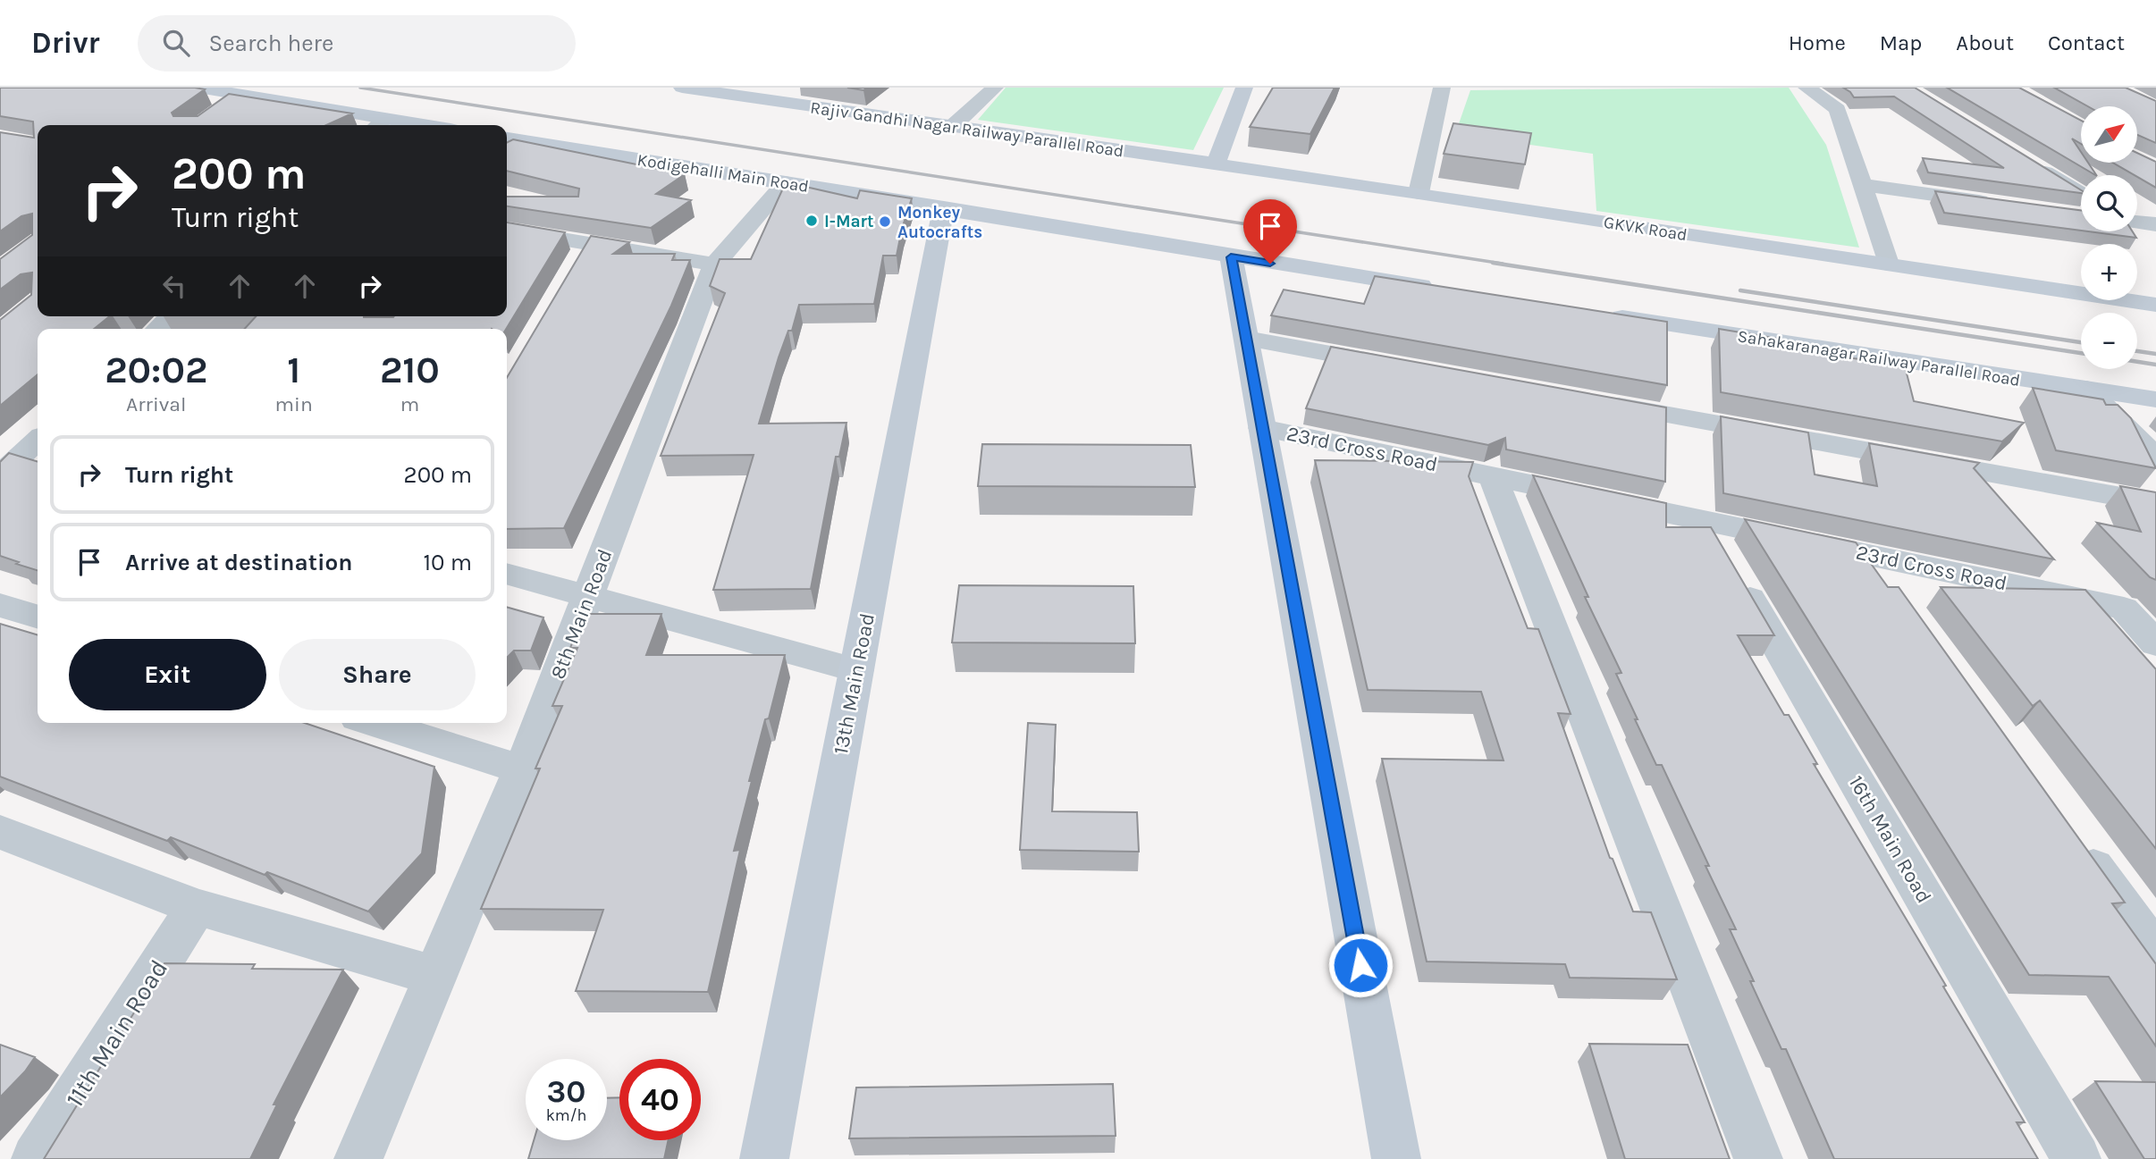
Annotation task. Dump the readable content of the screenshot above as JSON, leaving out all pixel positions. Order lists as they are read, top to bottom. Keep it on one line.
{"streets":{"street":["Rajiv Gandhi Nagar Railway Parallel Road","Kodigehalli Main Road","GKVK Road","Sahakaranagar Railway Parallel Road","23rd Cross Road","8th Main Road","13th Main Road","16th Main Road","11th Main Road"]},"crossings":[["Rajiv Gandhi Nagar Railway Parallel Road","GKVK Road"],["Kodigehalli Main Road","13th Main Road"],["23rd Cross Road","16th Main Road"]],"places":["I-Mart","Monkey Autocrafts"],"north":"top right","page":{"header":"Drivr","search":"Search here","nav":["Home","Map","About","Contact"],"map_buttons":["+","−"],"turn":["200 m","Turn right"],"eta":["20:02","Arrival","1","min","210","m"],"list":[{"name":"Turn right","value":"200 m"},{"name":"Arrive at destination","value":"10 m"}],"buttons":["Exit","Share"],"speed":"30 km/h","limit":"40"}}
